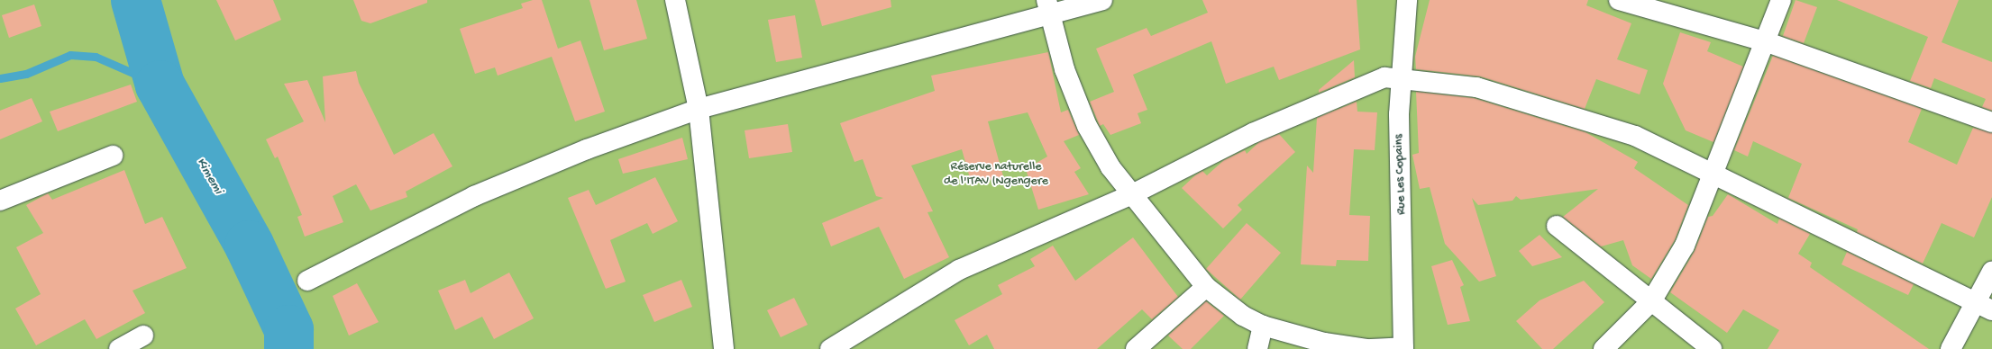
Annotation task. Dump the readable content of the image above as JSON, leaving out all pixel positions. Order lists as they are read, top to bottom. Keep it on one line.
{"streets":{"street":["Rue Les Copains"]},"water":["Kimemi"],"parks":["Réserve naturelle de l'ITAV (Ngengere"]}
